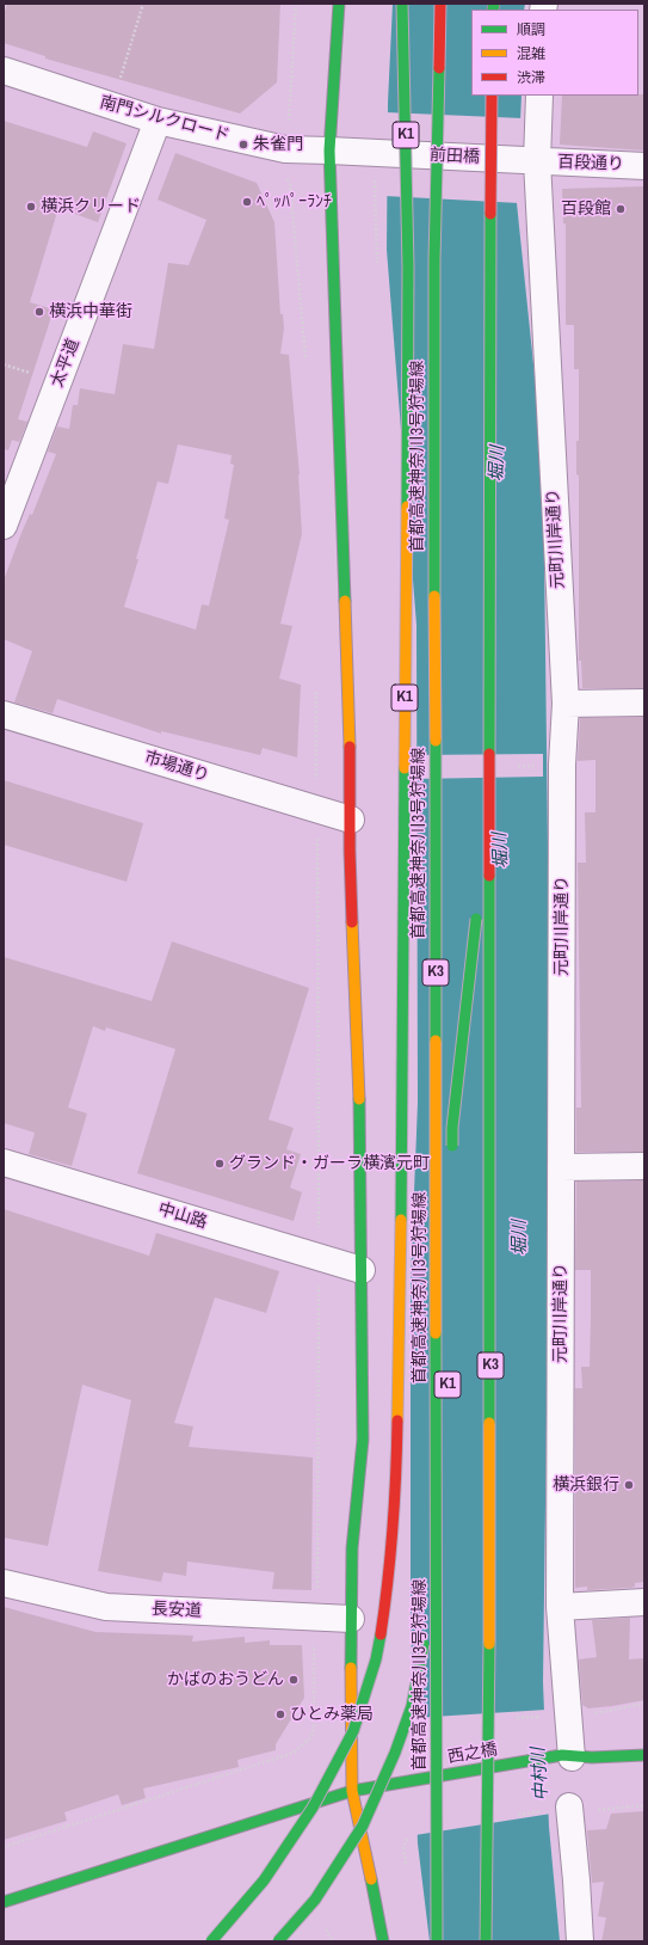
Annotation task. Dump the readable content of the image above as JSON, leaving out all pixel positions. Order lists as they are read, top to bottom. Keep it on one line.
{"streets":{"main road":["K1","首都高速神奈川3号狩場線","K3","西之橋"],"street":["南門シルクロード","前田橋","百段通り","太平道","元町川岸通り","市場通り","中山路","長安道"]},"crossings":[["南門シルクロード","前田橋"],["南門シルクロード","太平道"],["前田橋","百段通り"],["前田橋","元町川岸通り"],["百段通り","元町川岸通り"],["元町川岸通り","西之橋"]],"water":["堀川","中村川"],"places":["朱雀門","ﾍﾟｯﾊﾟｰﾗﾝﾁ","横浜クリード","百段館","横浜中華街","グランド・ガーラ横濱元町","横浜銀行","かばのおうどん","ひとみ薬局"],"legend":["順調","混雑","渋滞"]}
